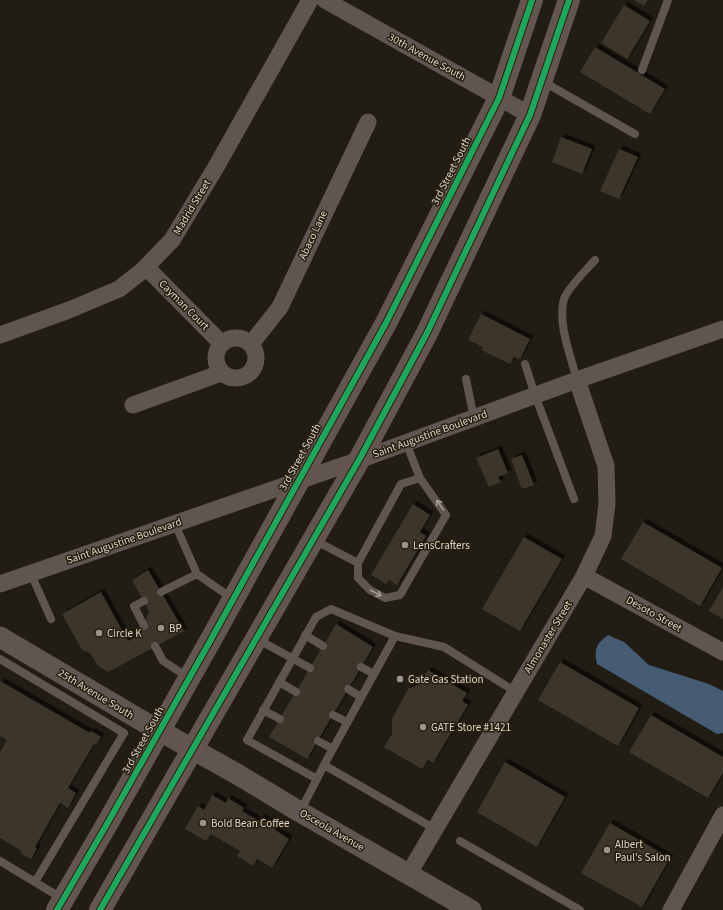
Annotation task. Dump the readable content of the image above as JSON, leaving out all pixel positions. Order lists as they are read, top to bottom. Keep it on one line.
{"streets":{"main road":["3rd Street South"],"street":["30th Avenue South","Madrid Street","Abaco Lane","Cayman Court","Saint Augustine Boulevard","Desoto Street","Almonaster Street","25th Avenue South","Osceola Avenue"]},"crossings":[["30th Avenue South","3rd Street South"],["3rd Street South","Saint Augustine Boulevard"],["3rd Street South","25th Avenue South"],["Madrid Street","Cayman Court"],["Abaco Lane","Cayman Court"],["Saint Augustine Boulevard","Almonaster Street"],["Desoto Street","Almonaster Street"],["Almonaster Street","Osceola Avenue"],["25th Avenue South","Osceola Avenue"]],"places":["LensCrafters","BP","Circle K","Gate Gas Station","GATE Store #1421","Bold Bean Coffee","Albert Paul's Salon"]}
